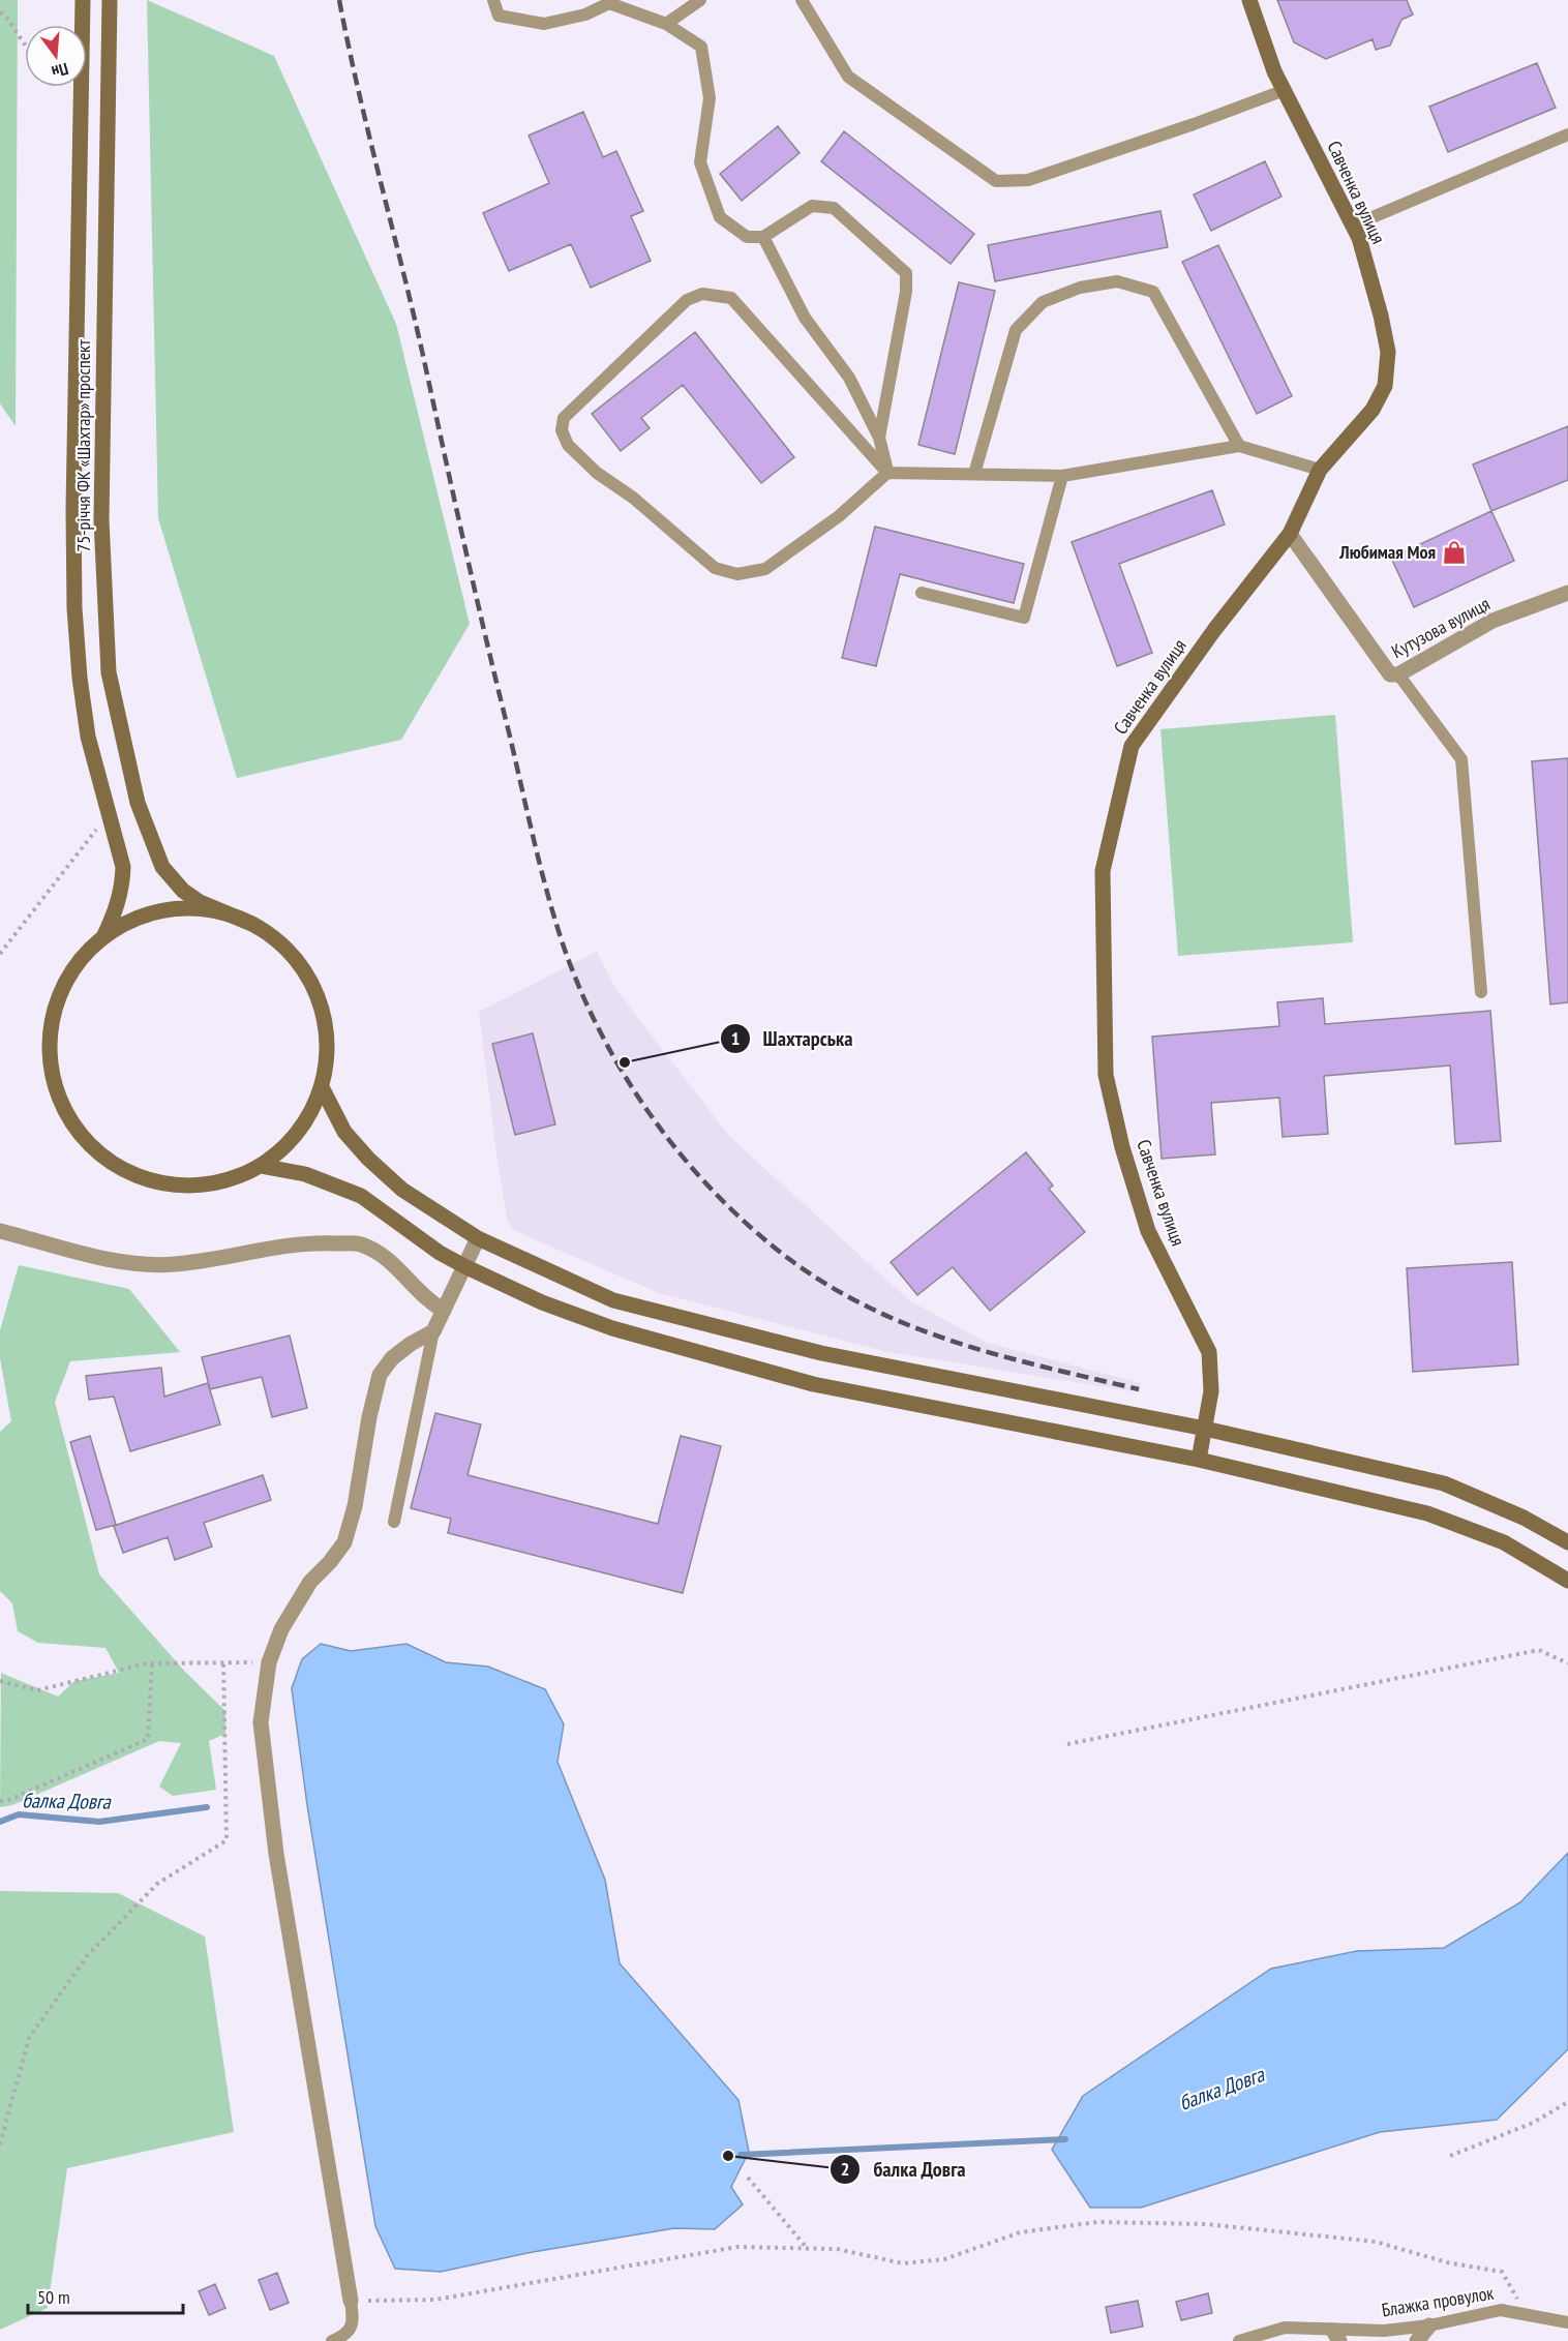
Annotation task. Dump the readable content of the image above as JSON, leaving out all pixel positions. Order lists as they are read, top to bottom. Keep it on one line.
{"streets":{"main road":["Савченка вулиця","75-річчя ФК «Шахтар» проспект"],"street":["Кутузова вулиця"],"lane":["Блажка провулок"]},"crossings":[["Савченка вулиця","Кутузова вулиця"]],"water":["балка Довга"],"places":{"shop":["Любимая Моя"],"other":["Шахтарська","балка Довга"]},"scale_bar":"50 m","north":"bottom"}
